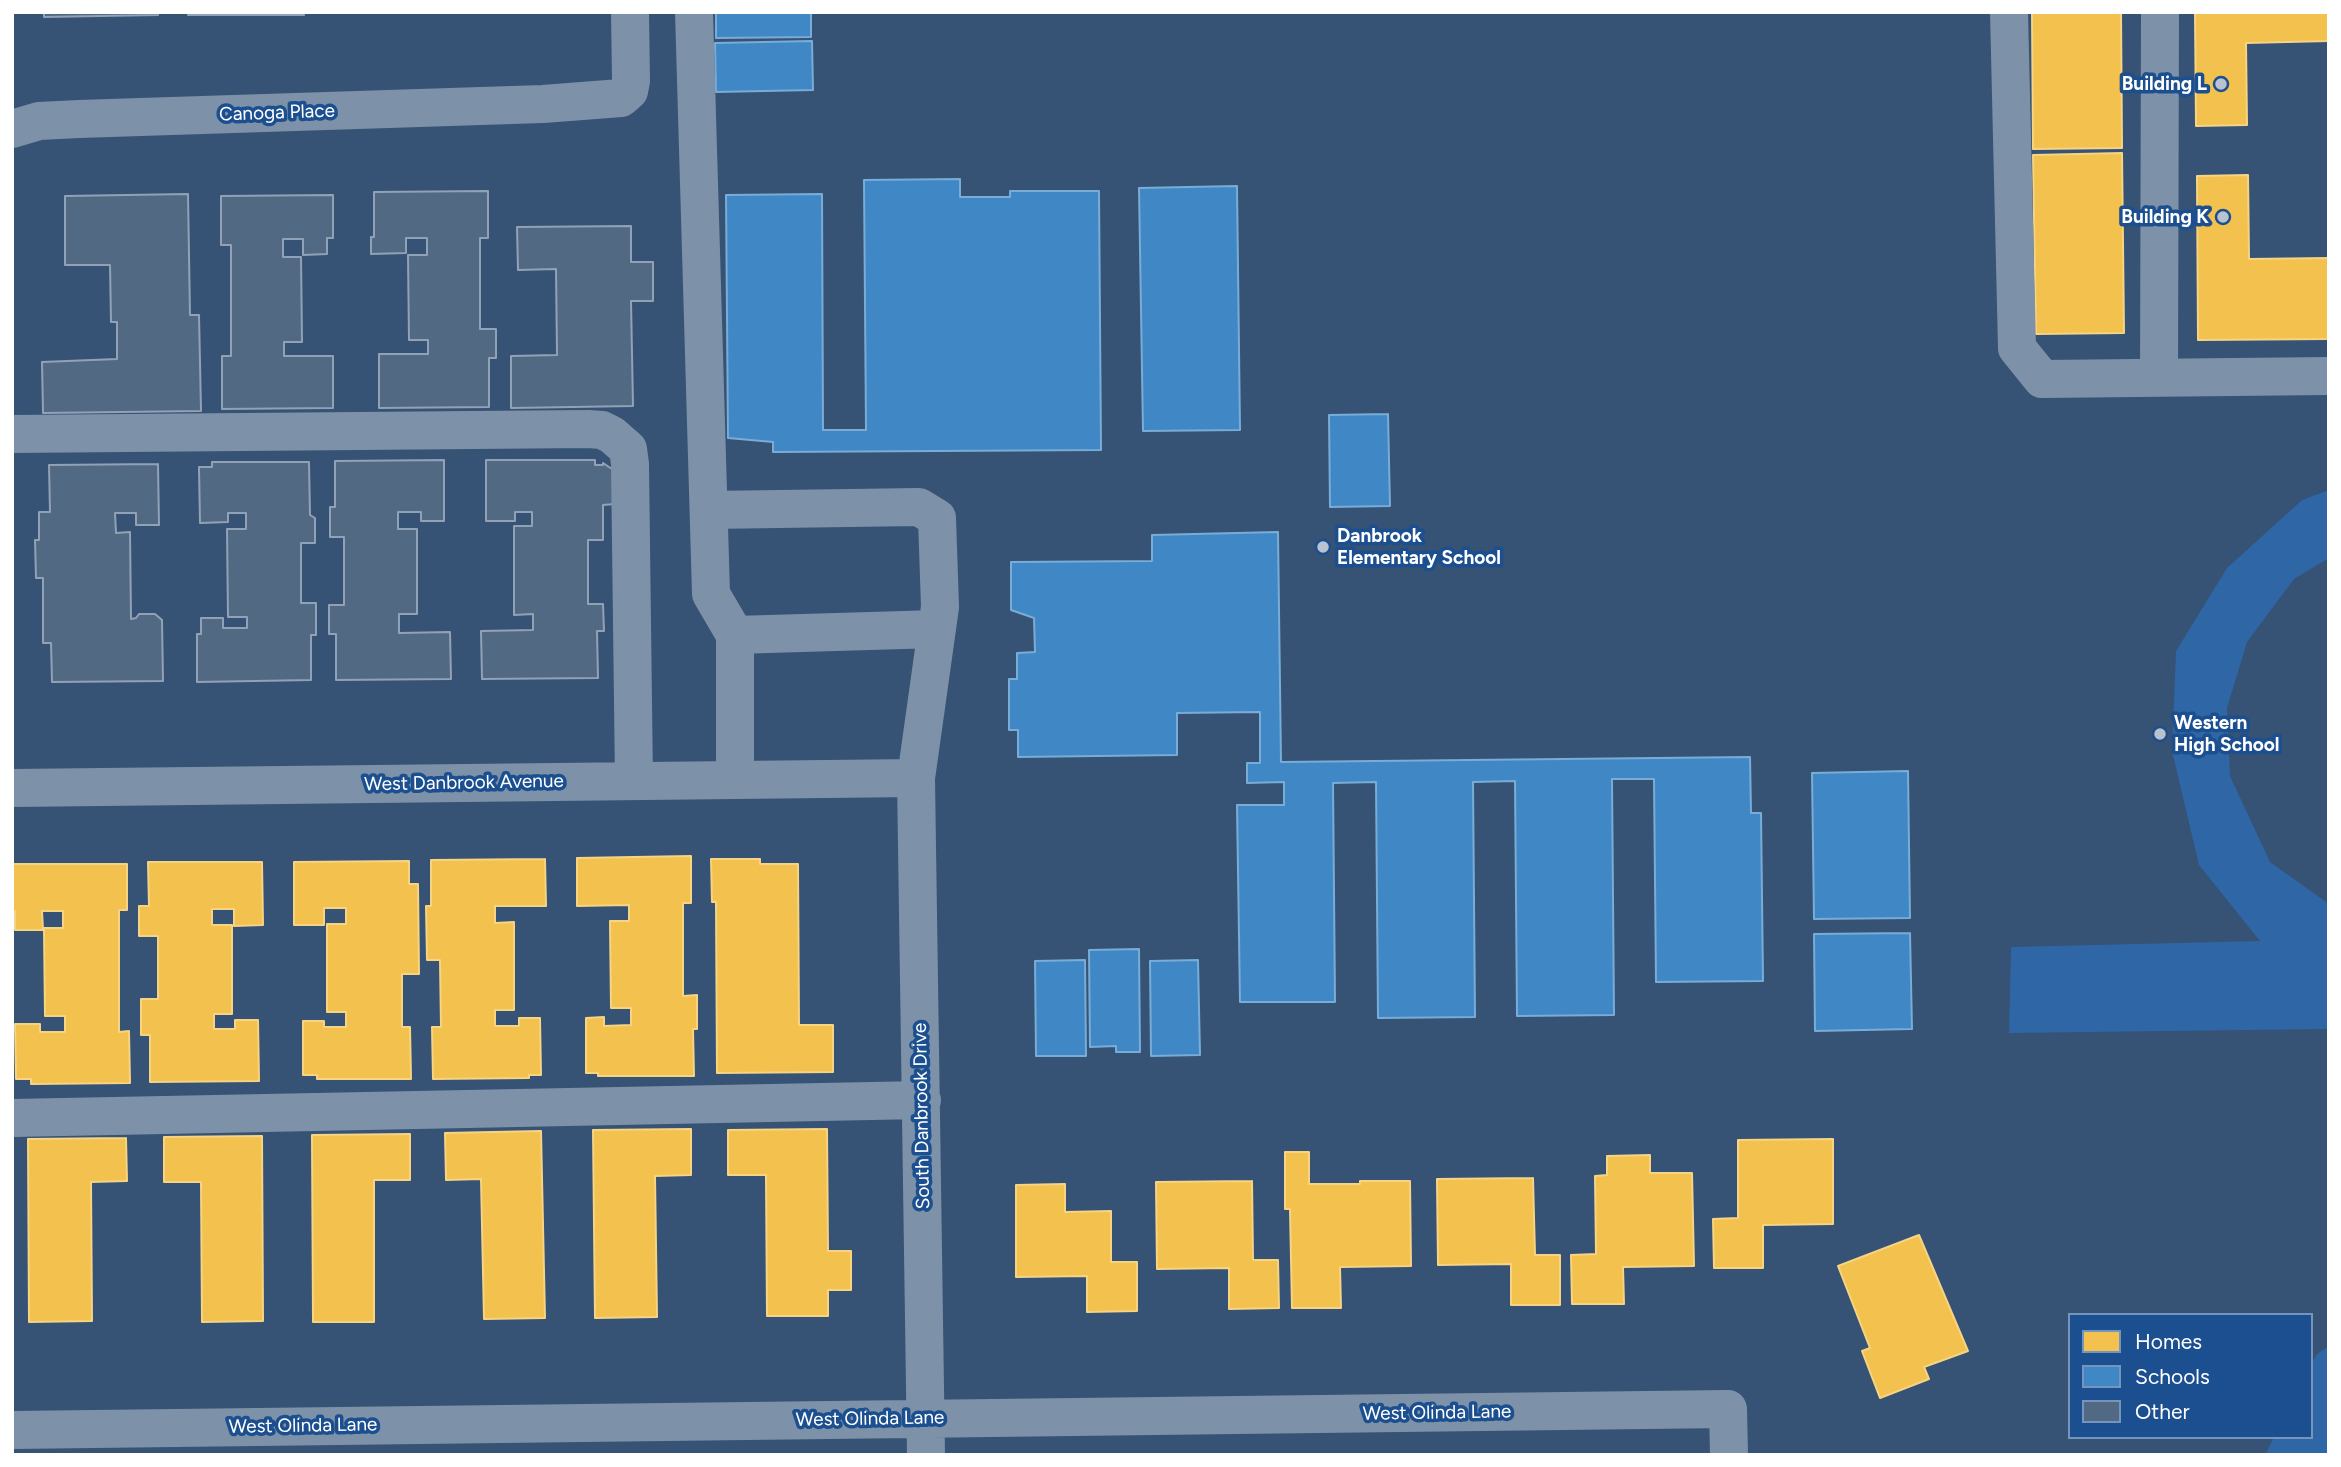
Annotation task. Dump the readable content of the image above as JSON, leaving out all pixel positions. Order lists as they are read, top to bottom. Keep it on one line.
{"streets":{"street":["Canoga Place","West Danbrook Avenue","South Danbrook Drive","West Olinda Lane"]},"crossings":[["West Danbrook Avenue","South Danbrook Drive"],["South Danbrook Drive","West Olinda Lane"]],"places":["Building L","Building K","Danbrook Elementary School","Western High School"],"legend":["Homes","Schools","Other"]}
